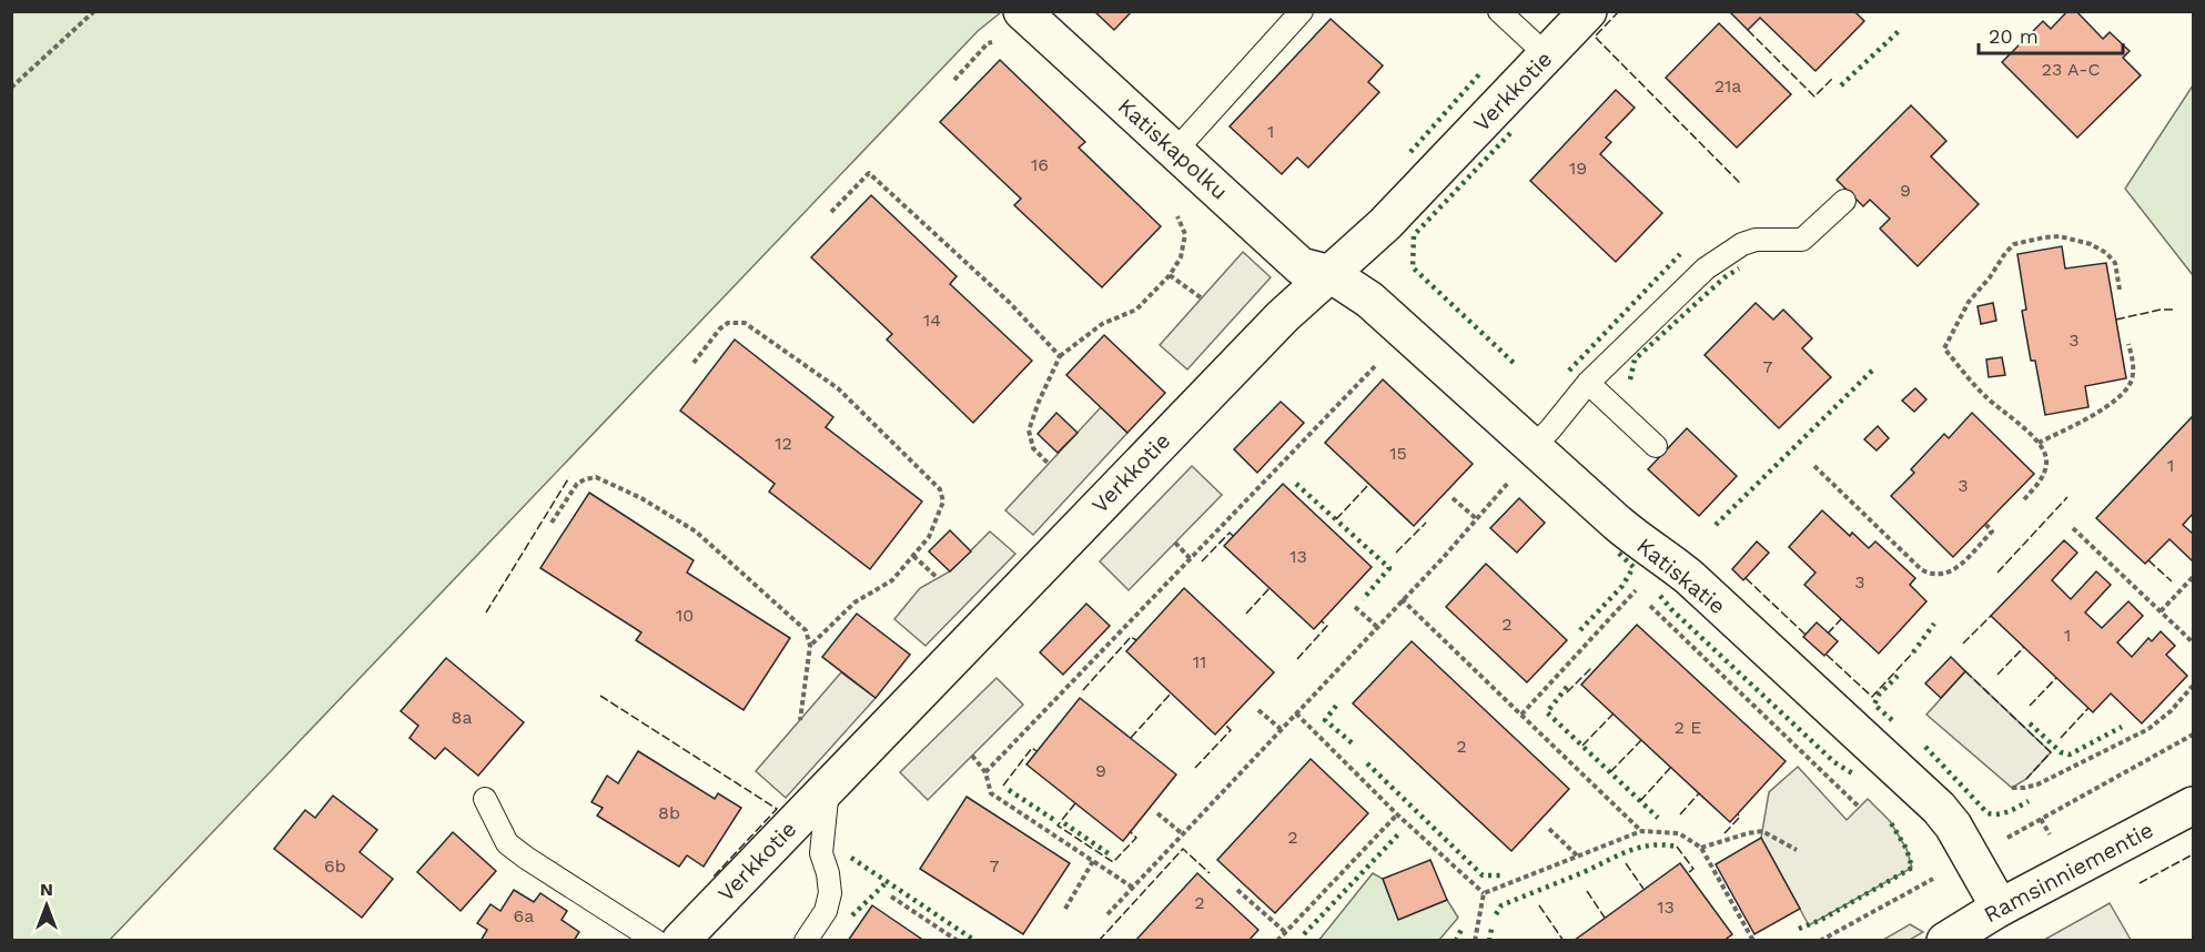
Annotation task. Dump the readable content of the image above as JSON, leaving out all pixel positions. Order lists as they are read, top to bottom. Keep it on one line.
{"streets":{"street":["Verkkotie","Katiskapolku","Katiskatie","Ramsinniementie"]},"crossings":[["Verkkotie","Katiskapolku"],["Verkkotie","Katiskatie"],["Katiskapolku","Katiskatie"],["Katiskatie","Ramsinniementie"]],"house_numbers":["23 A-C","21a","1","16","19","9","14","3","7","12","15","1","3","13","3","10","2","1","11","8a","2 E","2","9","8b","2","6b","7","2","13","6a"],"scale_bar":"20 m","north":"top"}
